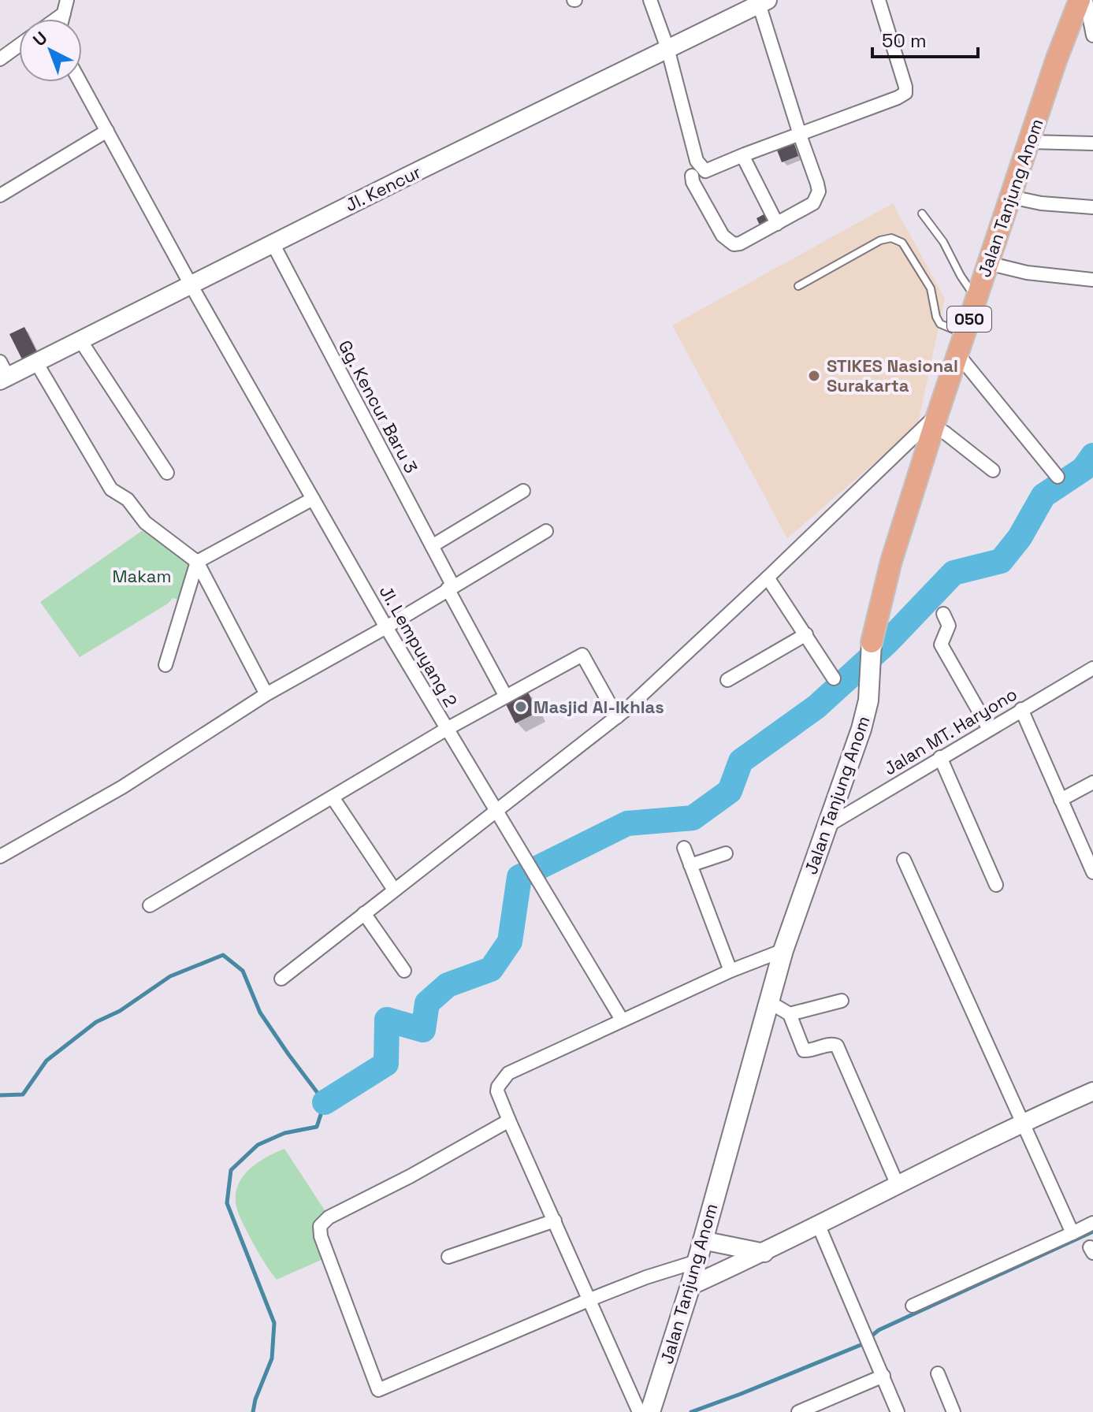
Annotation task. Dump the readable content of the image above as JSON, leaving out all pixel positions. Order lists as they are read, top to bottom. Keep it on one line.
{"streets":{"main road":["Jalan Tanjung Anom","050"],"street":["Jl. Kencur","Gg. Kencur Baru 3","Jl. Lempuyang 2","Jalan MT. Haryono"]},"crossings":[["Jl. Kencur","Gg. Kencur Baru 3"],["Jl. Kencur","Jl. Lempuyang 2"],["Jalan Tanjung Anom","Jalan MT. Haryono"]],"parks":["Makam"],"places":["STIKES Nasional Surakarta","Masjid Al-Ikhlas"],"scale_bar":"50 m","north":"top left"}
